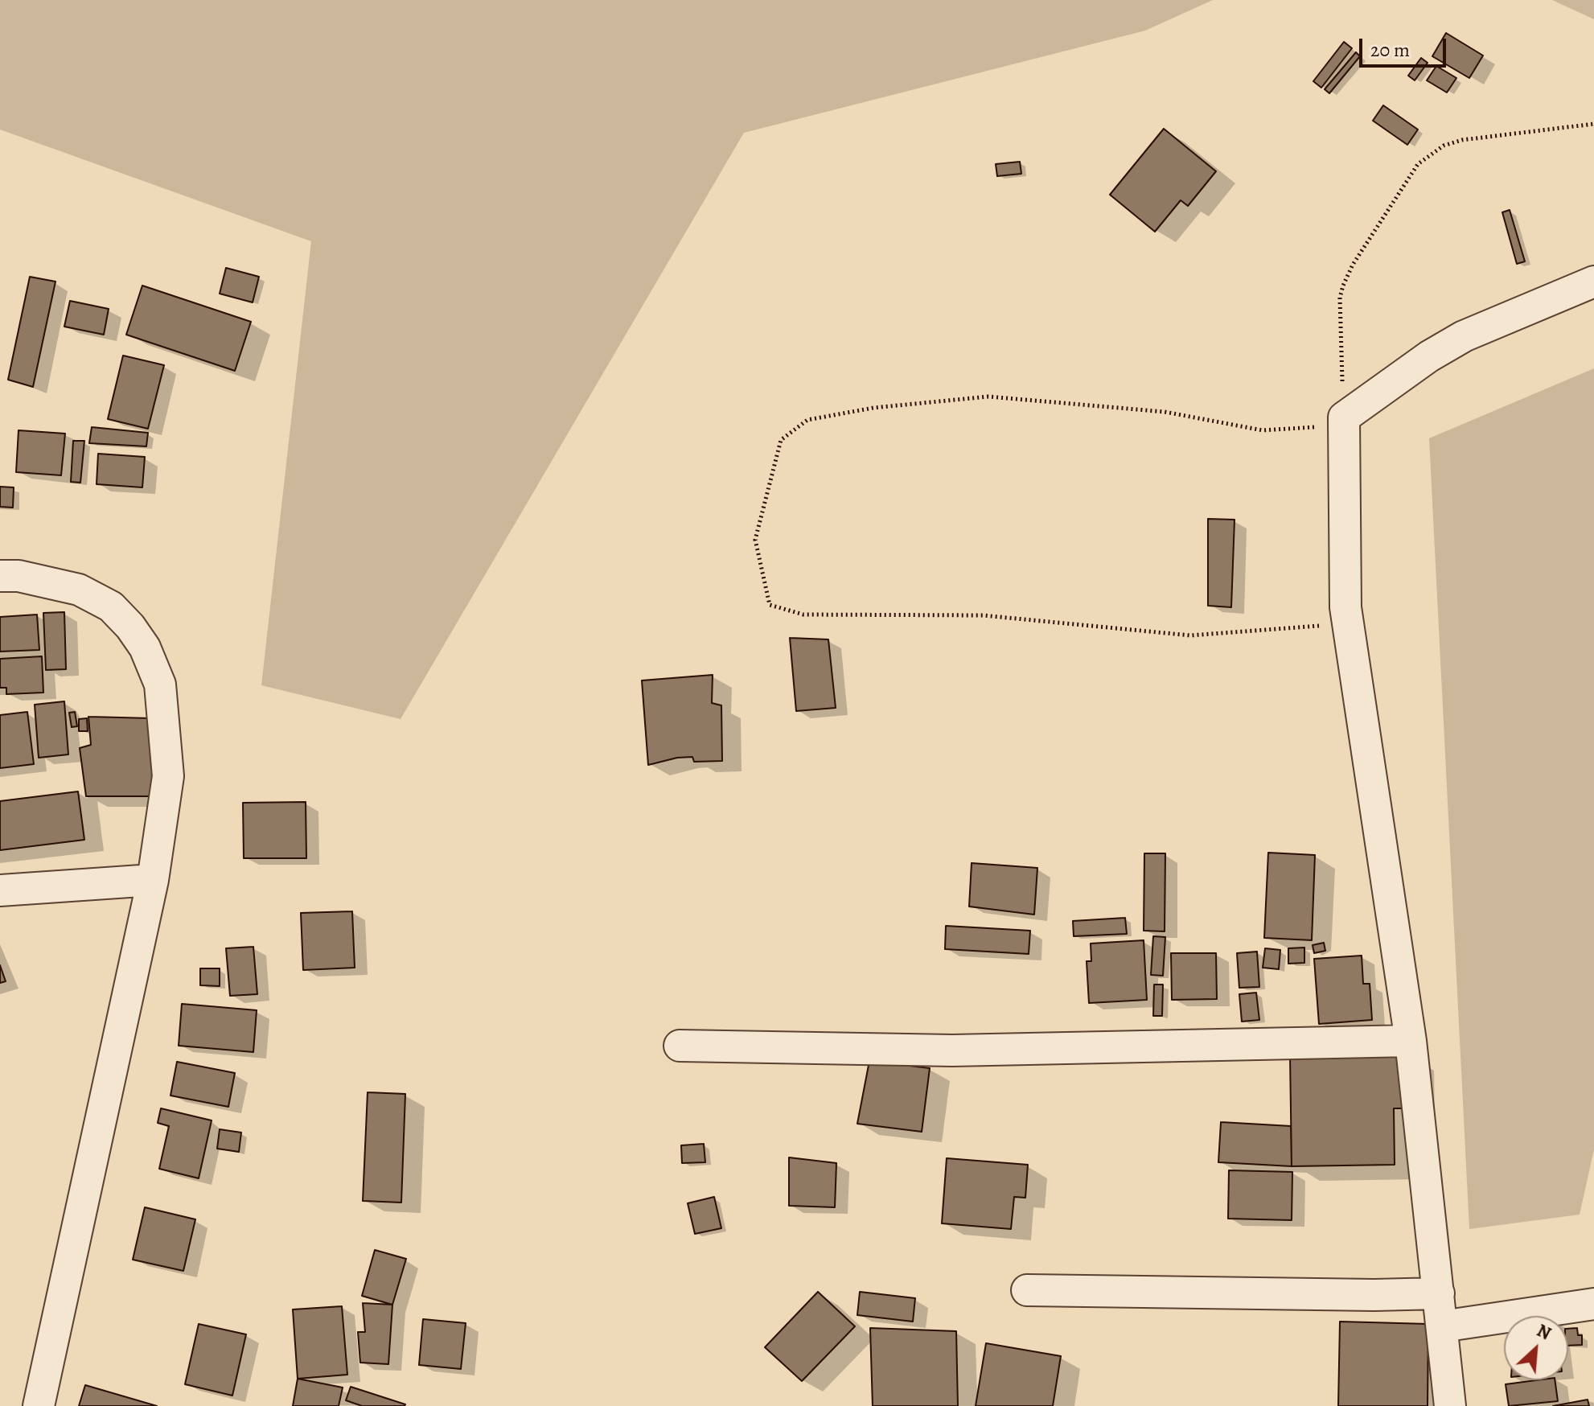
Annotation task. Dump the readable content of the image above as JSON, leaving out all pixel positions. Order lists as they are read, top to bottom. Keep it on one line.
{"scale_bar":"20 m","north":"top right"}
